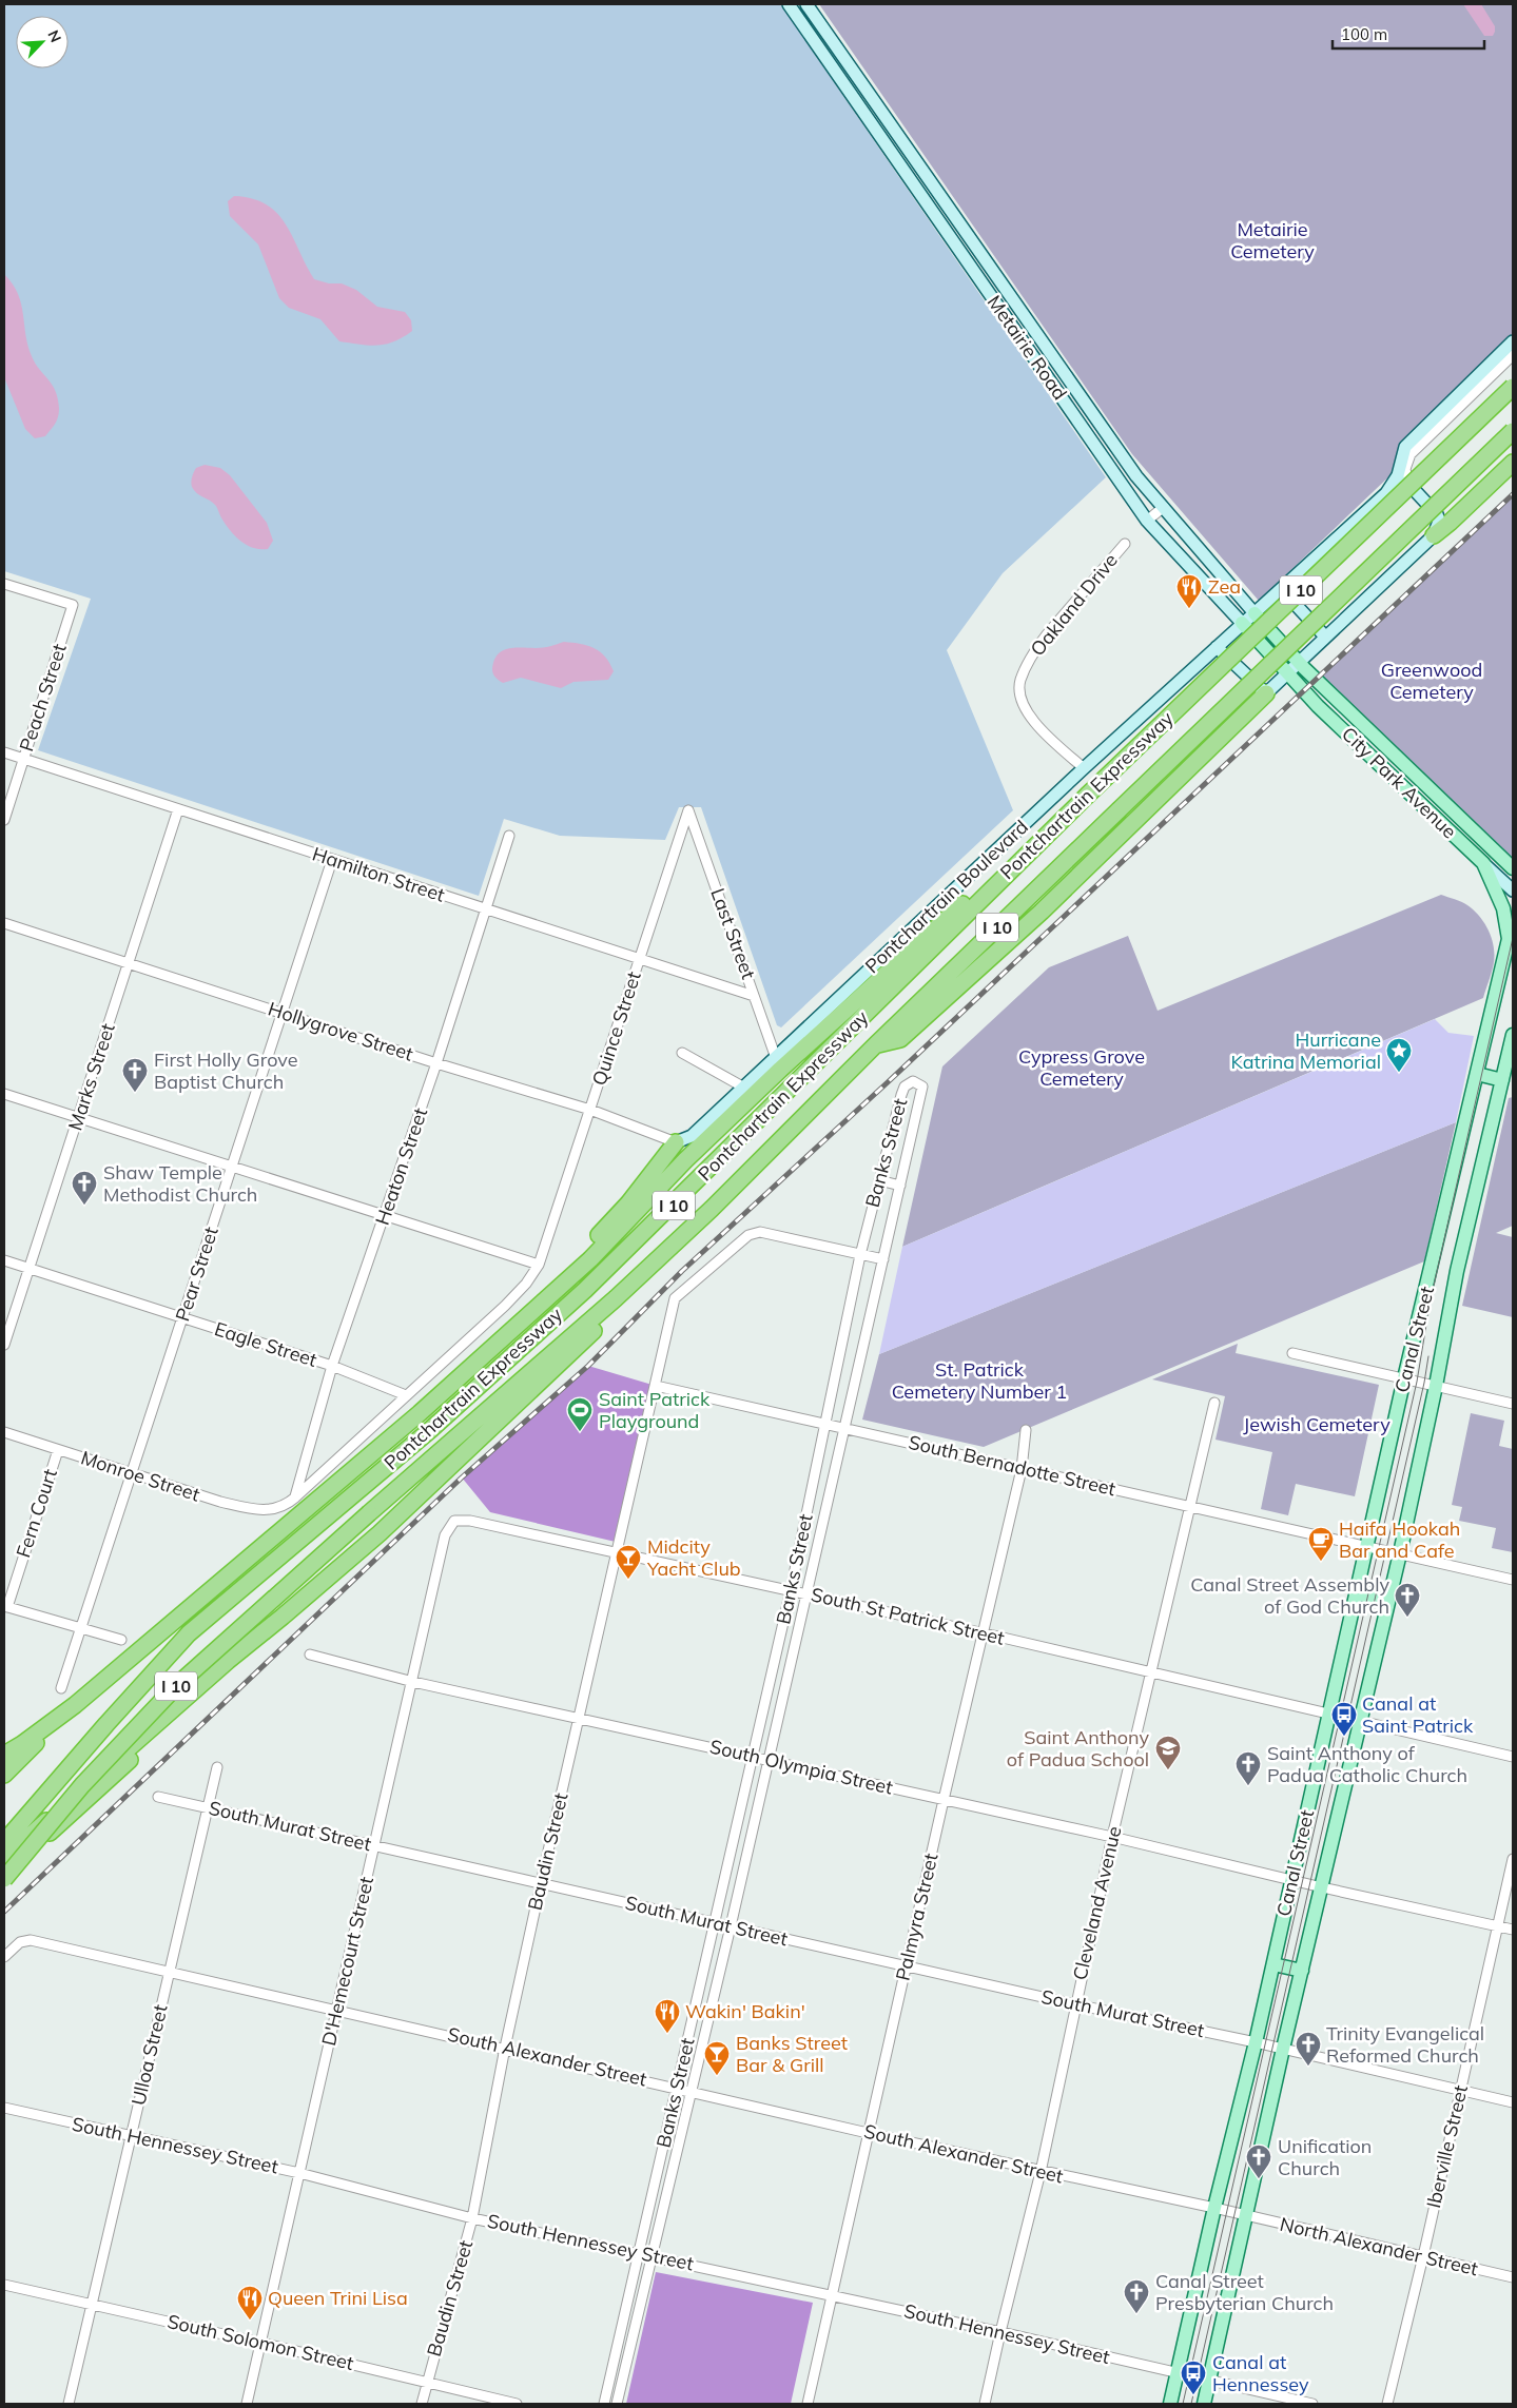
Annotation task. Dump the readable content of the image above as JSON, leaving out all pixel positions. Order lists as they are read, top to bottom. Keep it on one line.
{"streets":{"highway":["I 10","Pontchartrain Expressway"],"main road":["Metairie Road","City Park Avenue","Canal Street"],"street":["Oakland Drive","Peach Street","Hamilton Street","Pontchartrain Boulevard","Last Street","Quince Street","Hollygrove Street","Marks Street","Banks Street","Heaton Street","Pear Street","Eagle Street","South Bernadotte Street","Monroe Street","Fern Court","South St Patrick Street","South Olympia Street","South Murat Street","Baudin Street","Cleveland Avenue","Palmyra Street","D'Hemecourt Street","Ulloa Street","South Alexander Street","South Hennessey Street","Iberville Street","North Alexander Street","South Solomon Street"]},"crossings":[["Metairie Road","City Park Avenue"],["Metairie Road","Pontchartrain Boulevard"],["Oakland Drive","Pontchartrain Boulevard"],["Peach Street","Hamilton Street"],["City Park Avenue","Canal Street"],["Hamilton Street","Last Street"],["Hamilton Street","Quince Street"],["Hamilton Street","Marks Street"],["Hamilton Street","Heaton Street"],["Hamilton Street","Pear Street"],["Pontchartrain Boulevard","Last Street"],["Pontchartrain Boulevard","Hollygrove Street"],["Last Street","Quince Street"],["Quince Street","Hollygrove Street"],["Quince Street","Heaton Street"],["Quince Street","Eagle Street"],["Quince Street","Monroe Street"],["Hollygrove Street","Marks Street"],["Hollygrove Street","Heaton Street"],["Hollygrove Street","Pear Street"],["Marks Street","Eagle Street"],["Banks Street","South Bernadotte Street"],["Banks Street","South St Patrick Street"],["Banks Street","South Olympia Street"],["Banks Street","South Murat Street"],["Banks Street","Baudin Street"],["Banks Street","South Alexander Street"],["Banks Street","South Hennessey Street"],["Heaton Street","Eagle Street"],["Pear Street","Eagle Street"],["Pear Street","Monroe Street"],["Canal Street","South Bernadotte Street"],["Canal Street","South St Patrick Street"],["Canal Street","South Olympia Street"],["Canal Street","South Murat Street"],["Canal Street","South Alexander Street"],["Canal Street","South Hennessey Street"],["Canal Street","North Alexander Street"],["South Bernadotte Street","Baudin Street"],["South Bernadotte Street","Cleveland Avenue"],["South Bernadotte Street","Palmyra Street"],["Monroe Street","Fern Court"],["South St Patrick Street","Baudin Street"],["South St Patrick Street","Cleveland Avenue"],["South St Patrick Street","Palmyra Street"],["South St Patrick Street","D'Hemecourt Street"],["South Olympia Street","Baudin Street"],["South Olympia Street","Cleveland Avenue"],["South Olympia Street","Palmyra Street"],["South Olympia Street","D'Hemecourt Street"],["South Olympia Street","Iberville Street"],["South Murat Street","Baudin Street"],["South Murat Street","Cleveland Avenue"],["South Murat Street","Palmyra Street"],["South Murat Street","D'Hemecourt Street"],["South Murat Street","Ulloa Street"],["South Murat Street","Iberville Street"],["Baudin Street","South Alexander Street"],["Baudin Street","South Hennessey Street"],["Baudin Street","South Solomon Street"],["Cleveland Avenue","South Alexander Street"],["Cleveland Avenue","South Hennessey Street"],["Palmyra Street","South Alexander Street"],["Palmyra Street","South Hennessey Street"],["D'Hemecourt Street","South Alexander Street"],["D'Hemecourt Street","South Hennessey Street"],["D'Hemecourt Street","South Solomon Street"],["Ulloa Street","South Alexander Street"],["Ulloa Street","South Hennessey Street"],["Ulloa Street","South Solomon Street"],["South Alexander Street","North Alexander Street"],["Iberville Street","North Alexander Street"]],"parks":["Metairie Cemetery","Greenwood Cemetery","Cypress Grove Cemetery","St. Patrick Cemetery Number 1","Jewish Cemetery"],"places":{"restaurant":["Zea","Wakin' Bakin'","Queen Trini Lisa"],"place":["Hurricane Katrina Memorial"],"church":["First Holly Grove Baptist Church","Shaw Temple Methodist Church","Canal Street Assembly of God Church","Saint Anthony of Padua Catholic Church","Trinity Evangelical Reformed Church","Unification Church","Canal Street Presbyterian Church"],"sports":["Saint Patrick Playground"],"cafe":["Haifa Hookah Bar and Cafe"],"bar":["Midcity Yacht Club","Banks Street Bar & Grill"],"bus stop":["Canal at Saint Patrick","Canal at Hennessey"],"school or university":["Saint Anthony of Padua School"]},"scale_bar":"100 m","north":"top right"}
